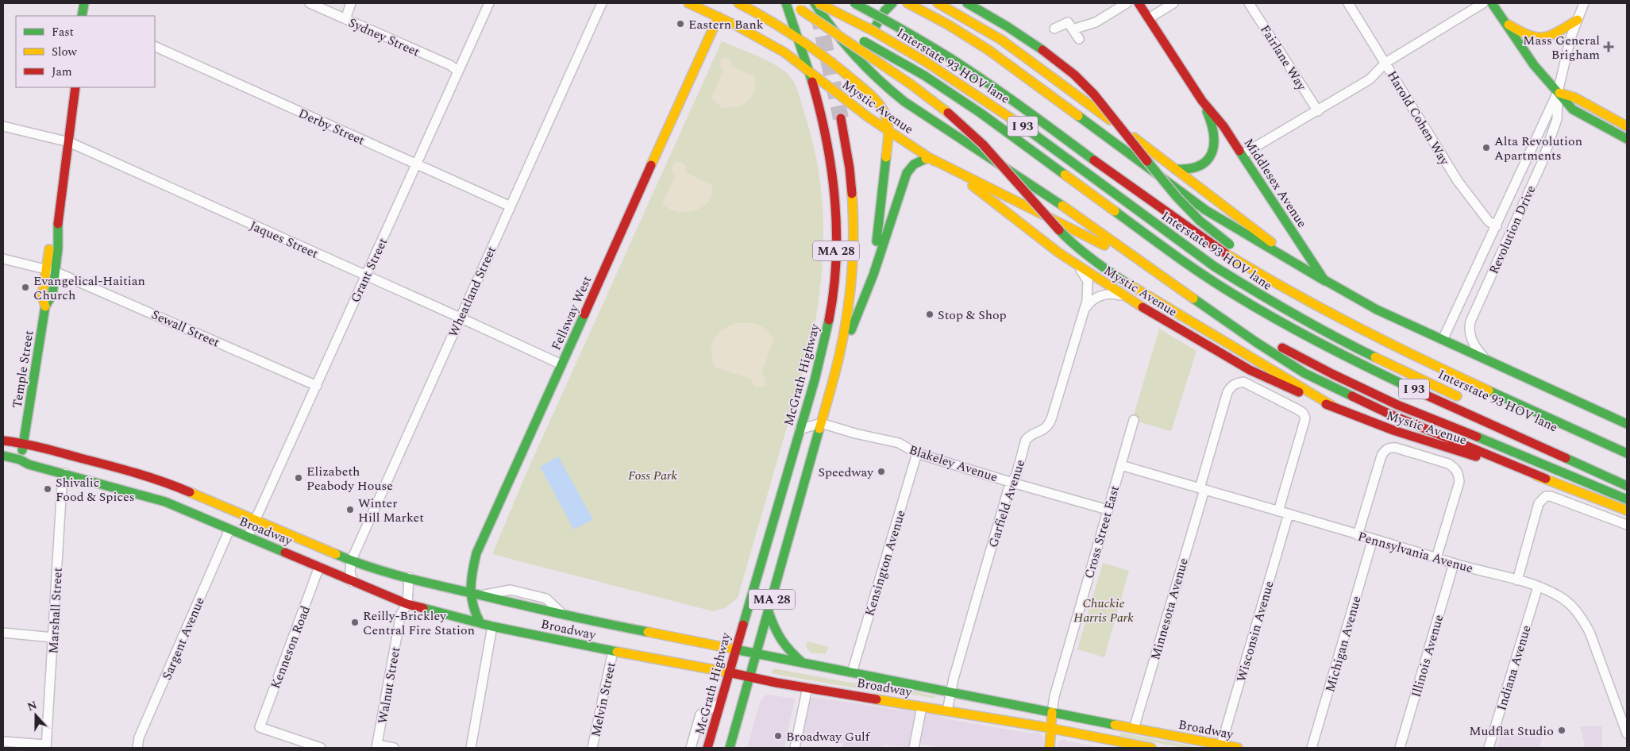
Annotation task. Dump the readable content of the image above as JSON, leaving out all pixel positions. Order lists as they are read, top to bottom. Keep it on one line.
{"streets":{"main road":["Interstate 93 HOV lane","Mystic Avenue","I 93","Middlesex Avenue","MA 28","Fellsway West","Temple Street","McGrath Highway","Broadway"],"street":["Sydney Street","Fairlane Way","Harold Cohen Way","Derby Street","Revolution Drive","Jaques Street","Grant Street","Wheatland Street","Sewall Street","Blakeley Avenue","Garfield Avenue","Cross Street East","Pennsylvania Avenue","Kensington Avenue","Minnesota Avenue","Marshall Street","Wisconsin Avenue","Sargent Avenue","Michigan Avenue","Kenneson Road","Illinois Avenue","Indiana Avenue","Walnut Street","Melvin Street"]},"crossings":[["Sydney Street","Grant Street"],["Mystic Avenue","Fellsway West"],["Mystic Avenue","McGrath Highway"],["Mystic Avenue","Garfield Avenue"],["Harold Cohen Way","Revolution Drive"],["Derby Street","Grant Street"],["Derby Street","Wheatland Street"],["I 93","McGrath Highway"],["Jaques Street","Grant Street"],["Jaques Street","Wheatland Street"],["Jaques Street","Fellsway West"],["Jaques Street","Temple Street"],["MA 28","Blakeley Avenue"],["MA 28","Broadway"],["Grant Street","Sewall Street"],["Grant Street","Broadway"],["Wheatland Street","Broadway"],["Fellsway West","Broadway"],["Sewall Street","Temple Street"],["Temple Street","Broadway"],["McGrath Highway","Broadway"],["Blakeley Avenue","Garfield Avenue"],["Blakeley Avenue","Cross Street East"],["Blakeley Avenue","Kensington Avenue"],["Garfield Avenue","Broadway"],["Broadway","Cross Street East"],["Broadway","Kensington Avenue"],["Broadway","Minnesota Avenue"],["Broadway","Marshall Street"],["Broadway","Wisconsin Avenue"],["Broadway","Sargent Avenue"],["Broadway","Kenneson Road"],["Broadway","Walnut Street"],["Broadway","Melvin Street"],["Cross Street East","Pennsylvania Avenue"],["Pennsylvania Avenue","Minnesota Avenue"],["Pennsylvania Avenue","Wisconsin Avenue"],["Pennsylvania Avenue","Michigan Avenue"],["Pennsylvania Avenue","Illinois Avenue"],["Pennsylvania Avenue","Indiana Avenue"]],"parks":["Foss Park","Chuckie Harris Park"],"places":{"other":["Eastern Bank","Alta Revolution Apartments","Evangelical-Haitian Church","Stop & Shop","Speedway","Elizabeth Peabody House","Shivalic Food & Spices","Winter Hill Market","Reilly-Brickley Central Fire Station","Mudflat Studio","Broadway Gulf"],"health":["Mass General Brigham"]},"legend":["Fast","Slow","Jam"],"north":"top"}
